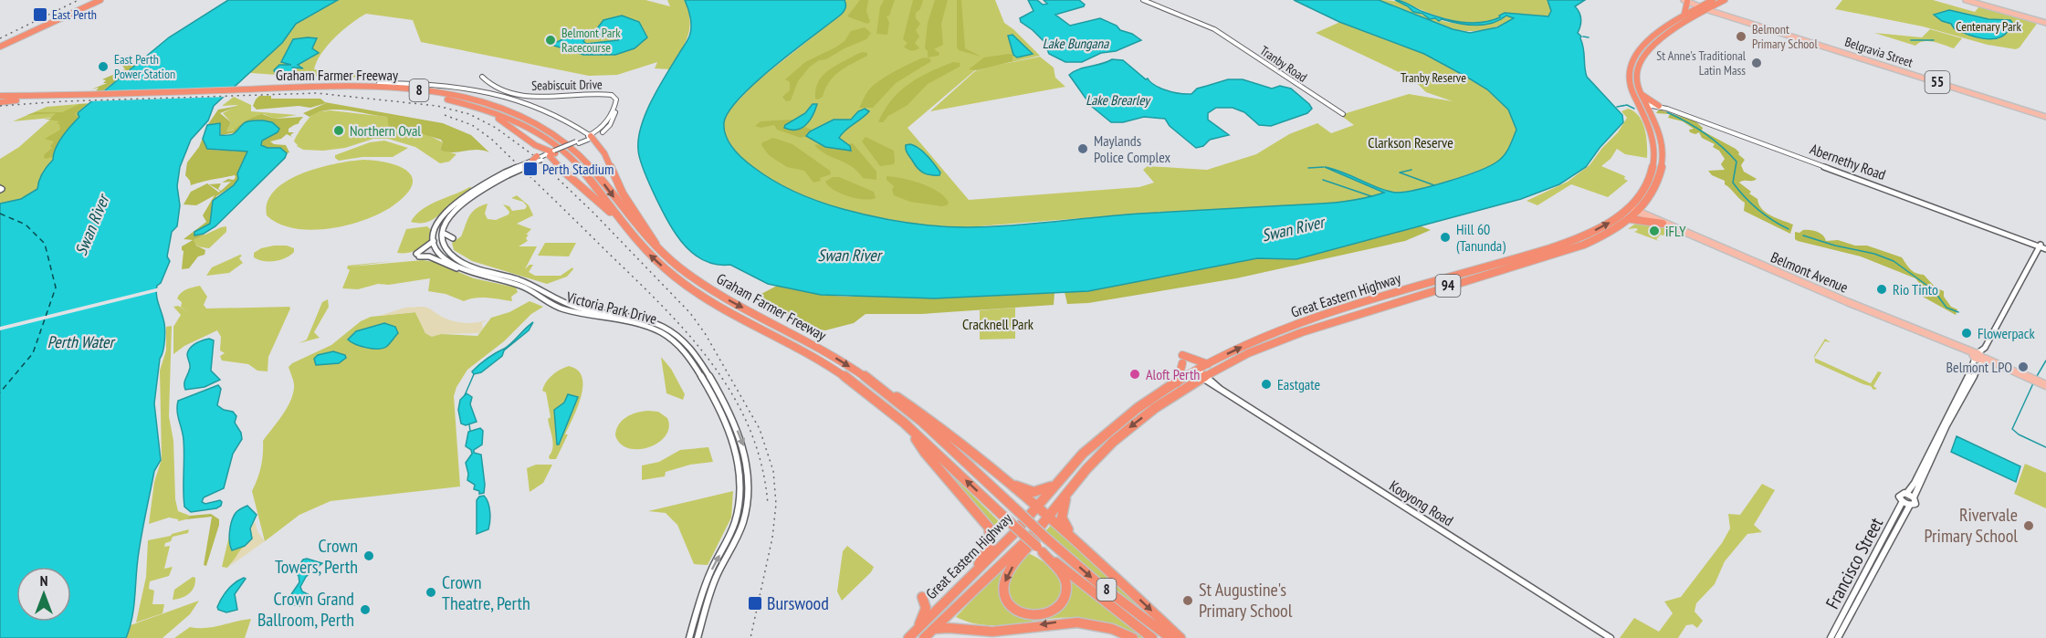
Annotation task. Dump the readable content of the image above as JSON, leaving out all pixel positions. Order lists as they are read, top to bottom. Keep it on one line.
{"streets":{"highway":["Graham Farmer Freeway","8","94","Great Eastern Highway"],"main road":["Belgravia Street","55","Belmont Avenue"],"street":["Tranby Road","Seabiscuit Drive","Abernethy Road","Victoria Park Drive","Kooyong Road","Francisco Street"]},"crossings":[["Belgravia Street","55"],["Belgravia Street","Great Eastern Highway"],["55","Great Eastern Highway"],["Abernethy Road","Great Eastern Highway"],["Great Eastern Highway","Kooyong Road"]],"water":["Lake Bungana","Lake Brearley","Swan River","Perth Water"],"parks":["Centenary Park","Tranby Reserve","Clarkson Reserve","Cracknell Park"],"places":{"transit":["East Perth","Perth Stadium","Burswood"],"other":["Belmont Primary School","Belmont Park Racecourse","St Anne's Traditional Latin Mass","East Perth Power Station","Northern Oval","Maylands Police Complex","iFLY","Hill 60 (Tanunda)","Rio Tinto","Flowerpack","Belmont LPO","Aloft Perth","Eastgate","Rivervale Primary School","Crown Towers, Perth","Crown Theatre, Perth","St Augustine's Primary School","Crown Grand Ballroom, Perth"]},"north":"top"}
